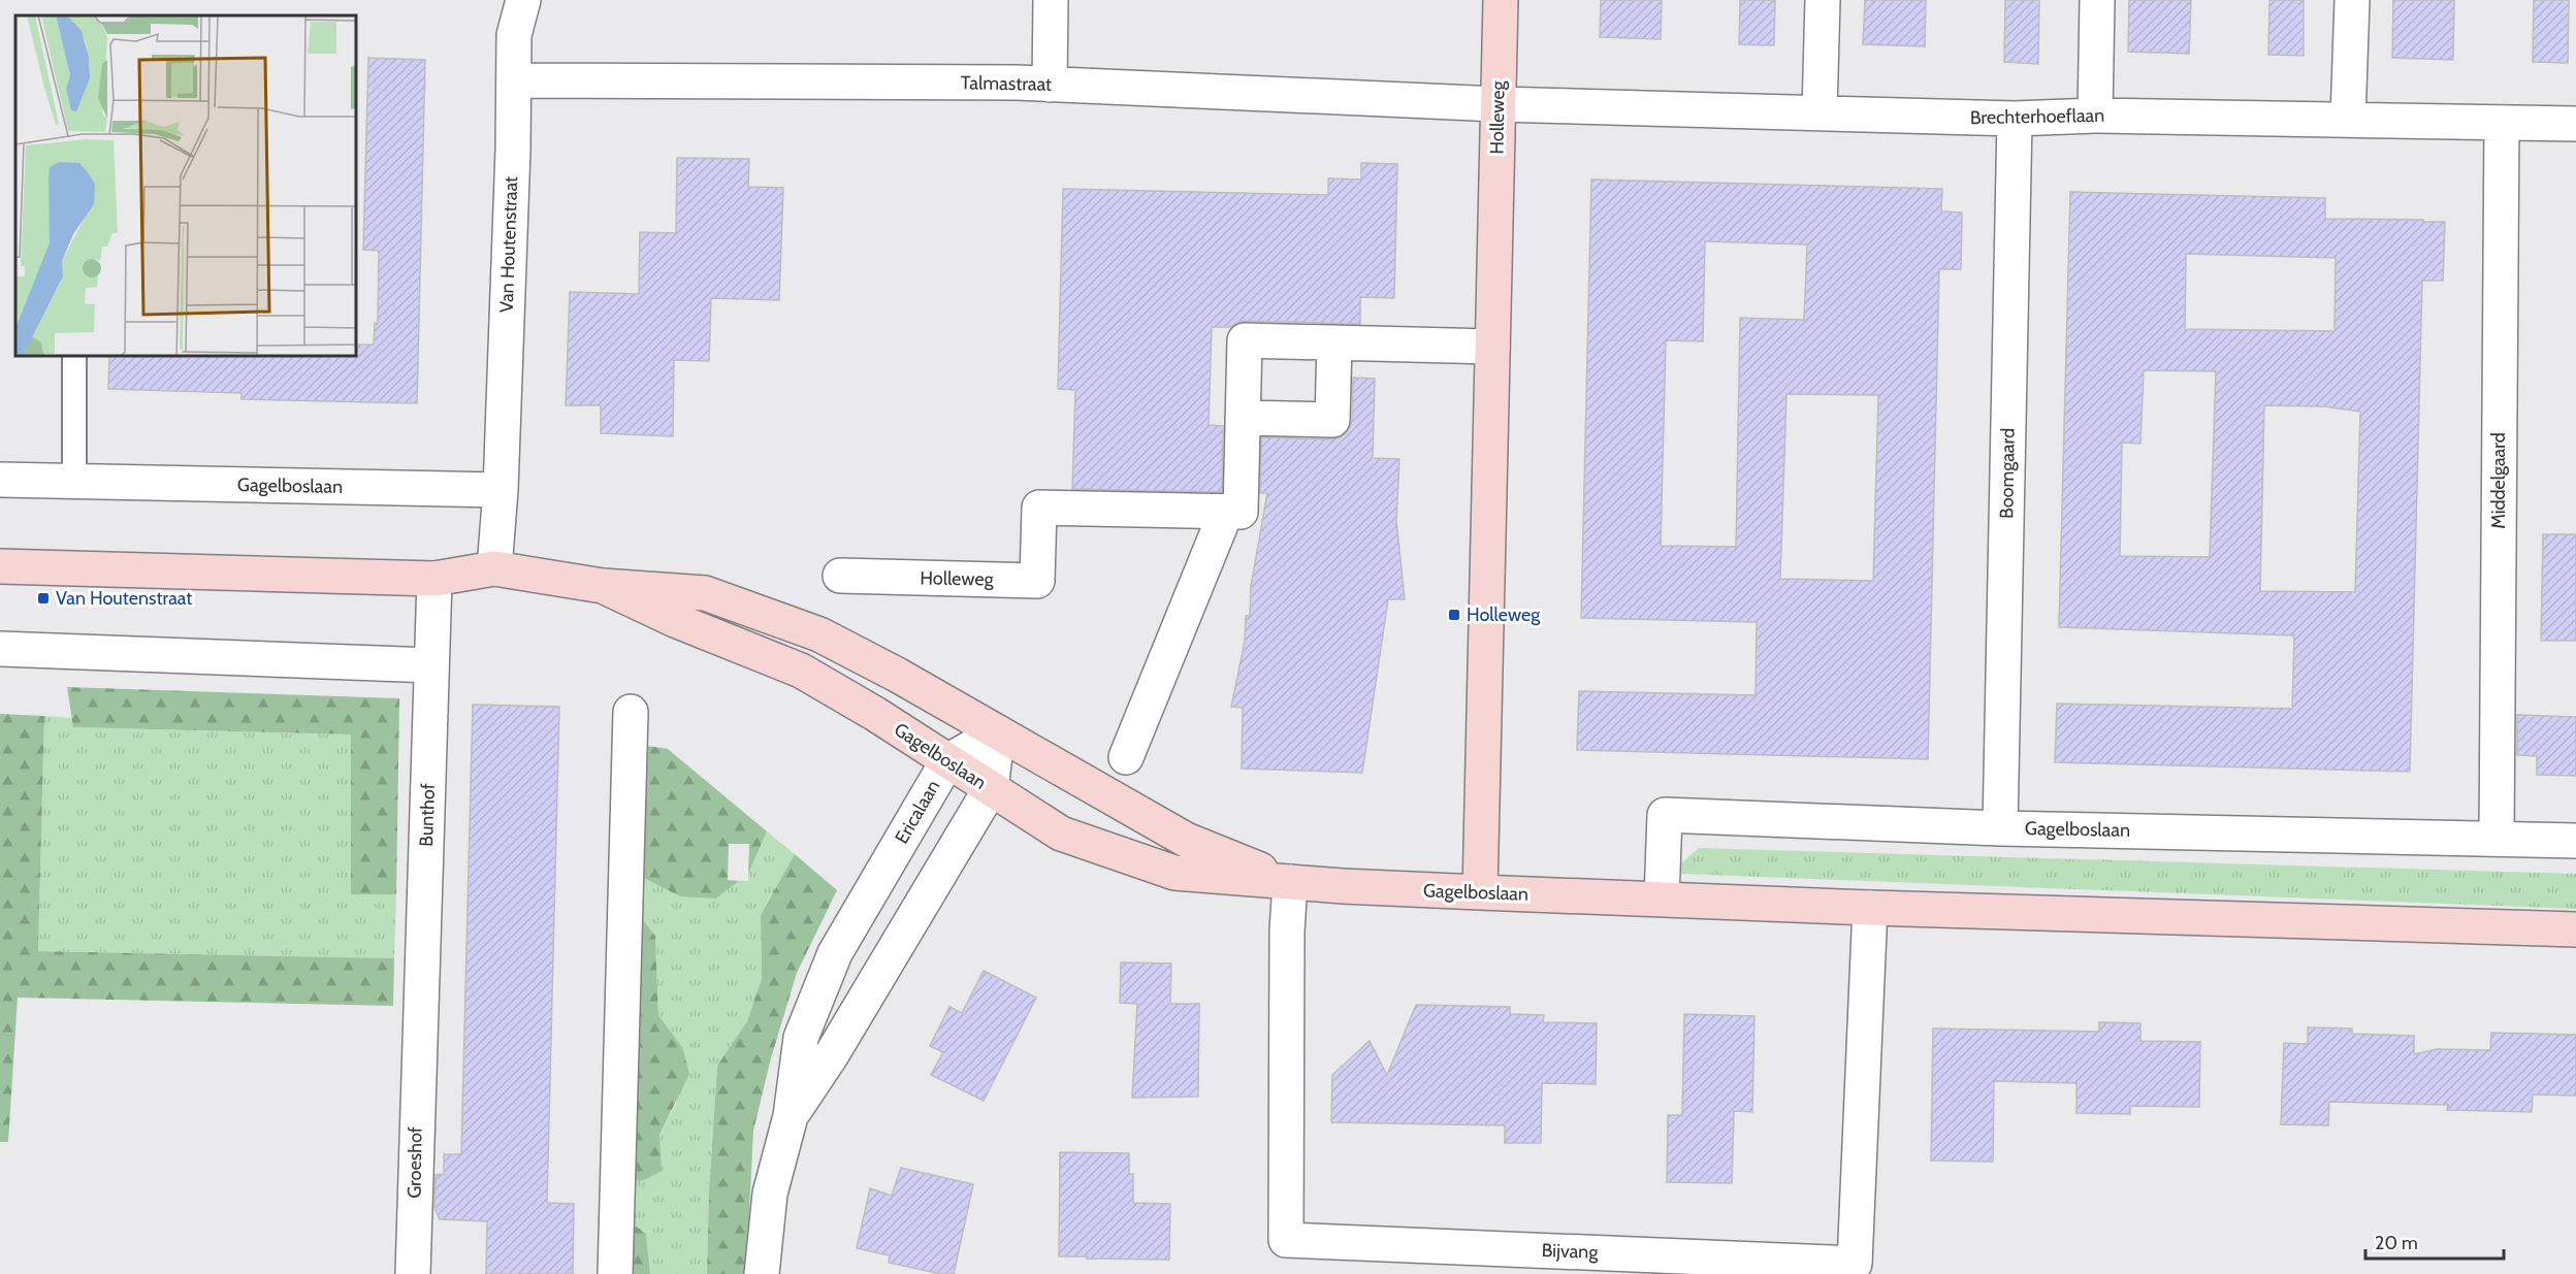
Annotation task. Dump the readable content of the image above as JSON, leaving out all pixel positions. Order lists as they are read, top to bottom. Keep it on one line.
{"streets":{"street":["Talmastraat","Brechterhoeflaan","Holleweg","Van Houtenstraat","Boomgaard","Middelgaard","Gagelboslaan","Ericalaan","Bunthof","Groeshof","Bijvang"]},"crossings":[["Talmastraat","Brechterhoeflaan"],["Talmastraat","Holleweg"],["Talmastraat","Van Houtenstraat"],["Brechterhoeflaan","Holleweg"],["Brechterhoeflaan","Boomgaard"],["Brechterhoeflaan","Middelgaard"],["Holleweg","Gagelboslaan"],["Van Houtenstraat","Gagelboslaan"],["Boomgaard","Gagelboslaan"],["Middelgaard","Gagelboslaan"],["Gagelboslaan","Ericalaan"],["Gagelboslaan","Bunthof"],["Gagelboslaan","Bijvang"],["Bunthof","Groeshof"]],"places":{"transit":["Van Houtenstraat","Holleweg"]},"scale_bar":"20 m"}
